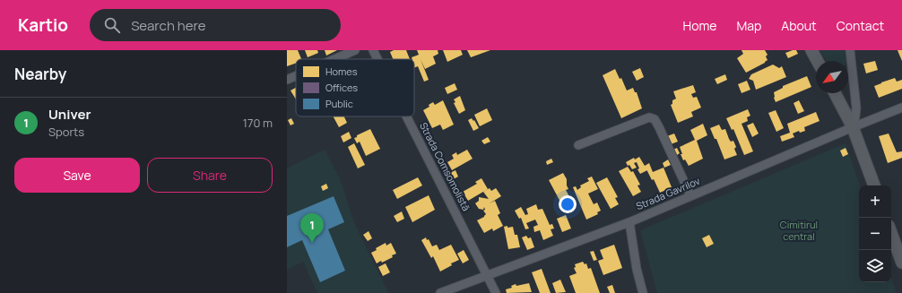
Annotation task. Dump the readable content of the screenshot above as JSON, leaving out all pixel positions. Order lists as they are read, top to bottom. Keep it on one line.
{"streets":{"street":["Strada Comsomolistă","Strada Gavrilov"]},"crossings":[["Strada Comsomolistă","Strada Gavrilov"]],"parks":["Cimitirul central"],"legend":["Homes","Offices","Public"],"north":"bottom left","page":{"header":"Kartio","search":"Search here","nav":["Home","Map","About","Contact"],"heading":"Nearby","list":[{"mark":"1","name":"Univer","note":"Sports","value":"170 m"}],"buttons":["Save","Share"],"map_buttons":["+","−"],"pins":"1"}}
